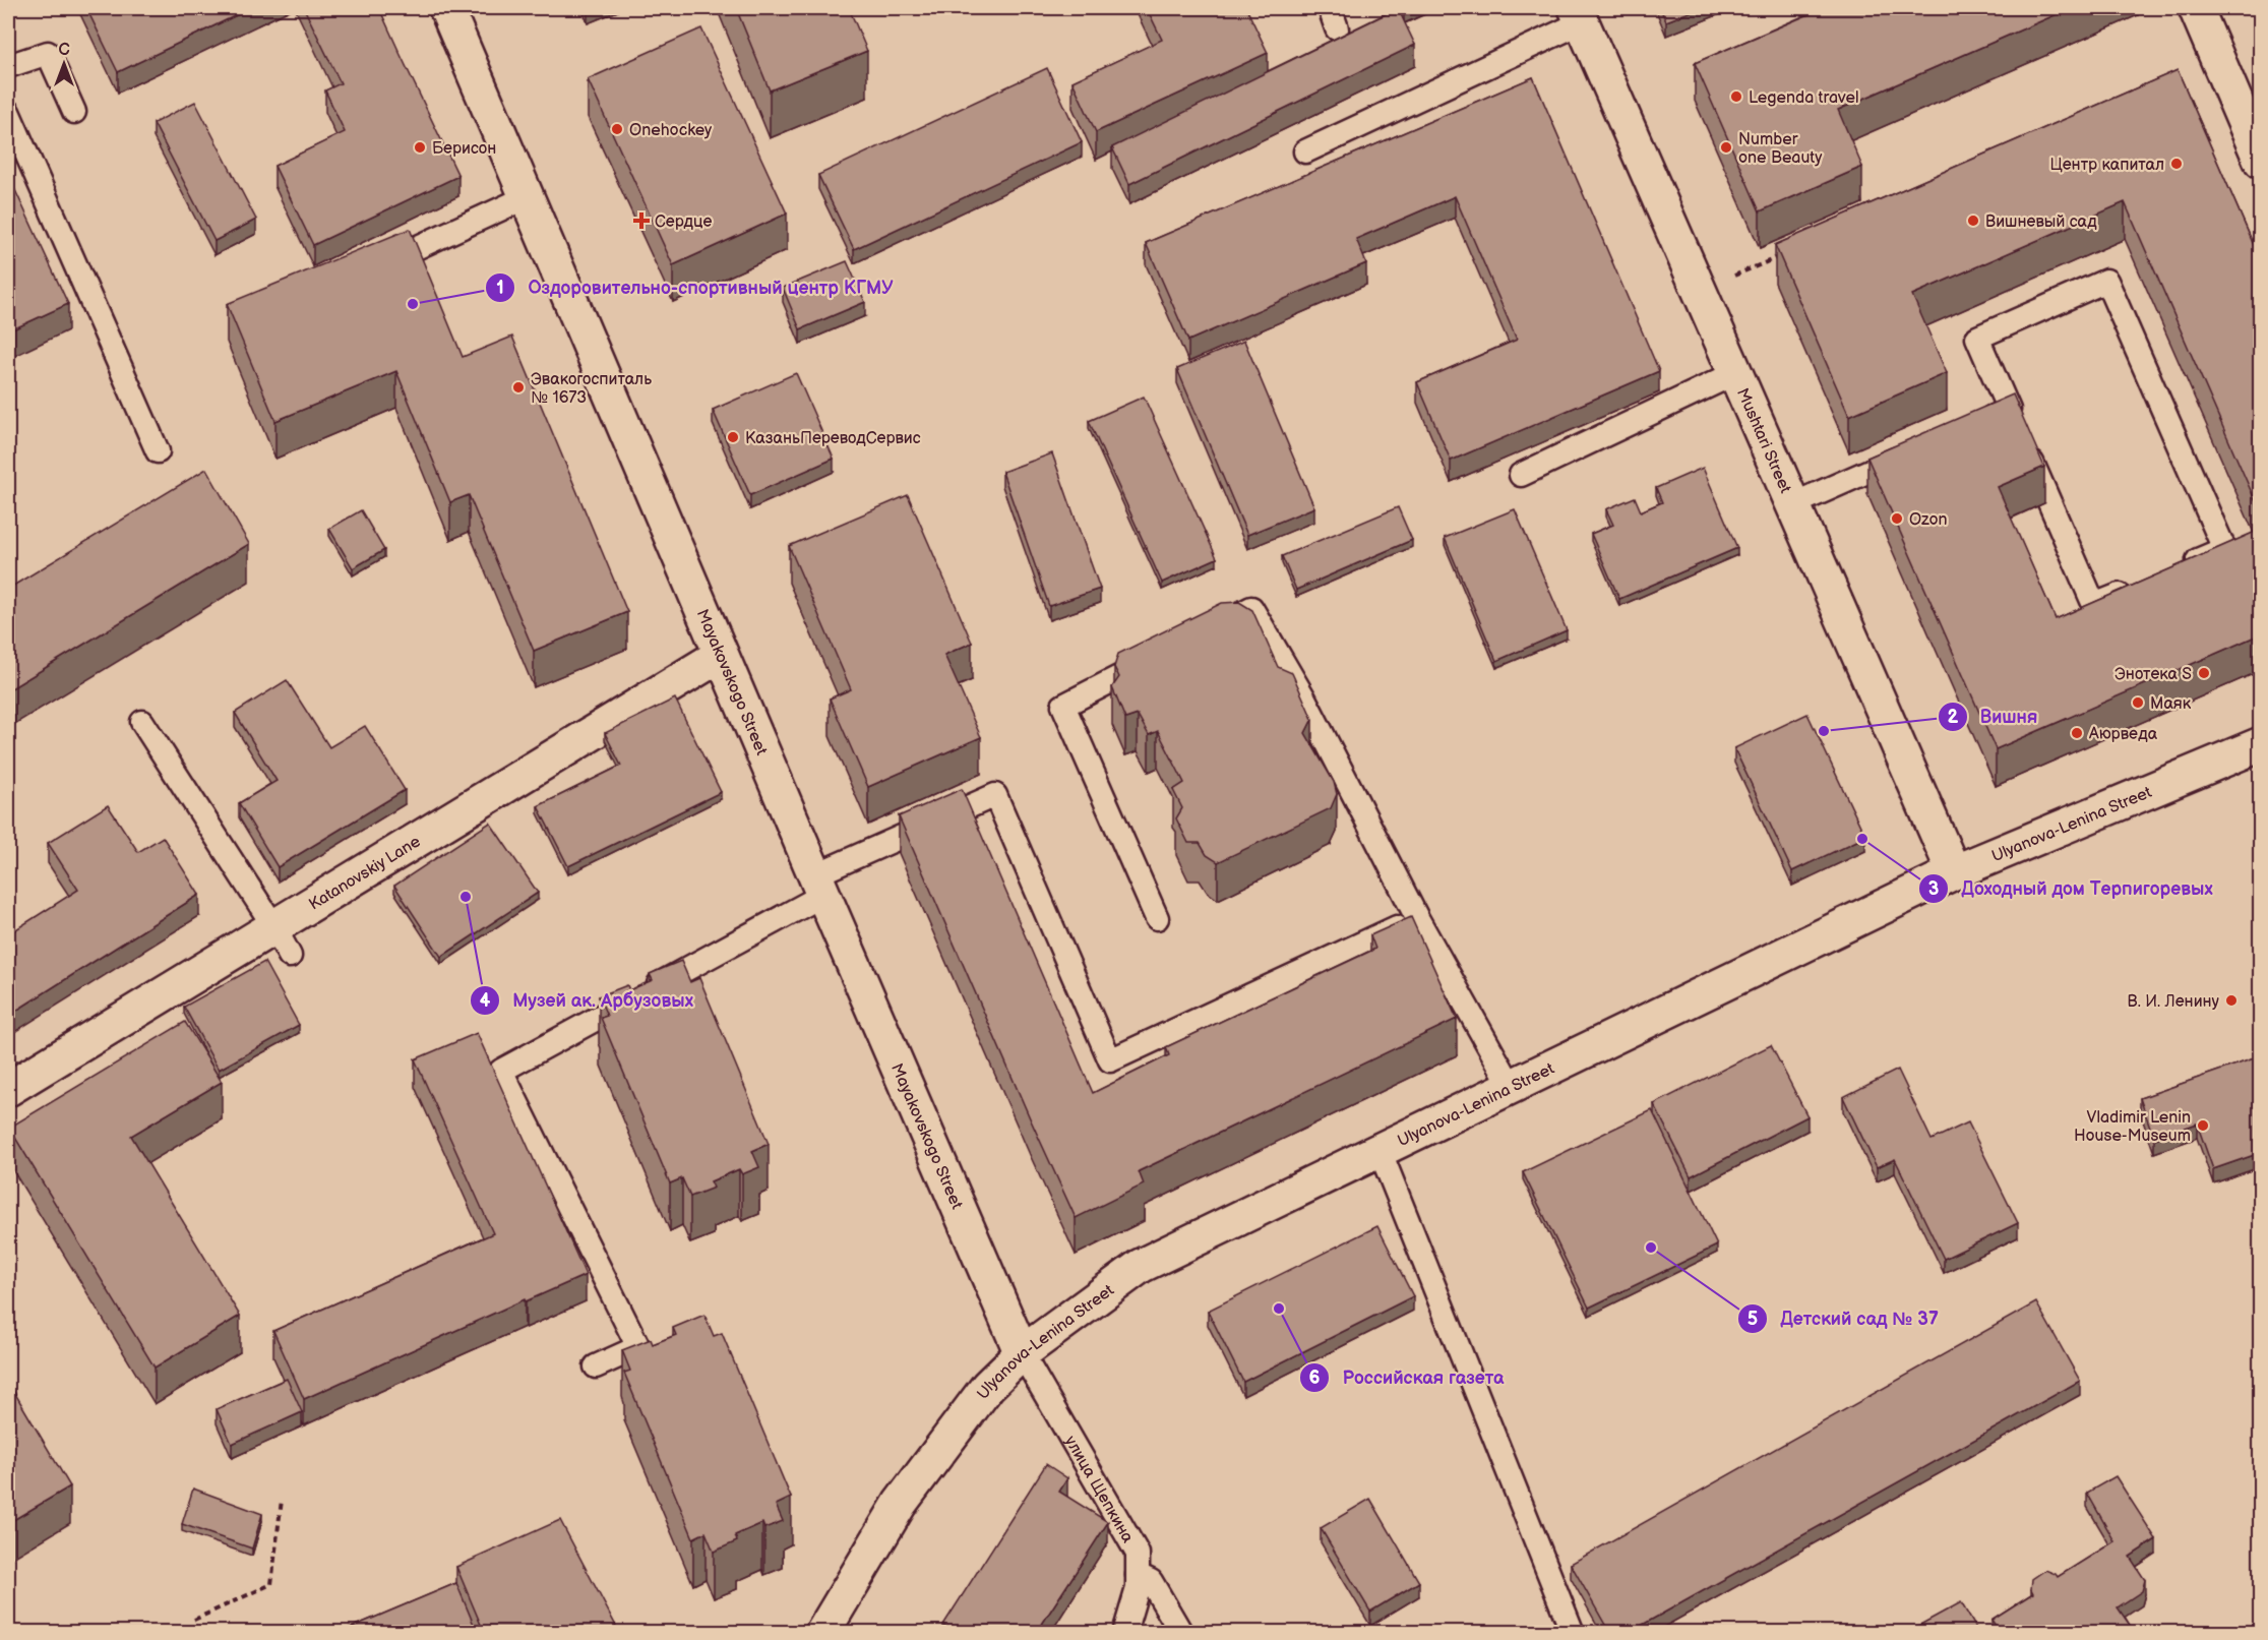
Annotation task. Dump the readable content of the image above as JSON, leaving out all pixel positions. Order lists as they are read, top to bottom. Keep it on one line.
{"streets":{"street":["Mushtari Street","Mayakovskogo Street","Ulyanova-Lenina Street","Katanovskiy Lane"],"lane":["улица Щепкина"]},"crossings":[["Mushtari Street","Ulyanova-Lenina Street"],["Mayakovskogo Street","Ulyanova-Lenina Street"],["Mayakovskogo Street","Katanovskiy Lane"],["Mayakovskogo Street","улица Щепкина"],["Ulyanova-Lenina Street","улица Щепкина"]],"places":{"other":["Legenda travel","Onehockey","Берисон","Number one Beauty","Центр капитал","Вишневый сад","Оздоровительно-спортивный центр КГМУ","Эвакогоспиталь № 1673","КазаньПереводСервис","Ozon","Энотека S","Маяк","Вишня","Аюрведа","Доходный дом Терпигоревых","Музей ак. Арбузовых","В. И. Ленину","Vladimir Lenin House-Museum","Детский сад № 37","Российская газета"],"health":["Сердце"]},"north":"top"}
